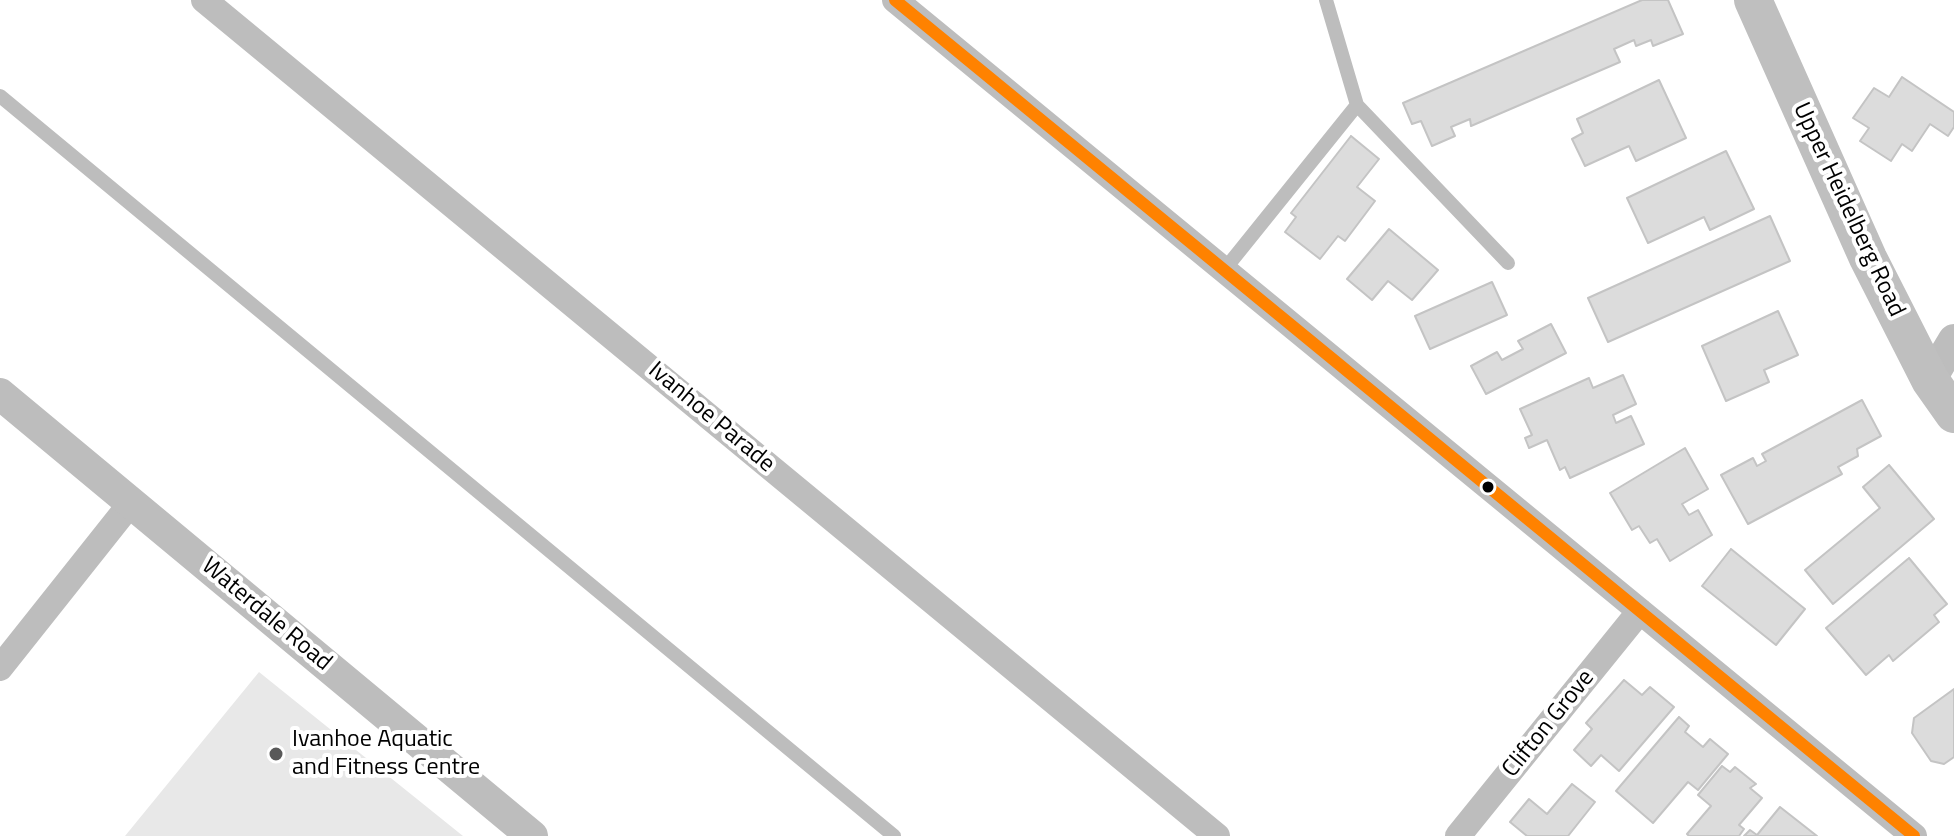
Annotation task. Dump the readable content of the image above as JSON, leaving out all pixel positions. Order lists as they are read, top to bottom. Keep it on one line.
{"streets":{"main road":["Upper Heidelberg Road"],"street":["Ivanhoe Parade","Waterdale Road","Clifton Grove"]},"places":["Ivanhoe Aquatic and Fitness Centre"]}
